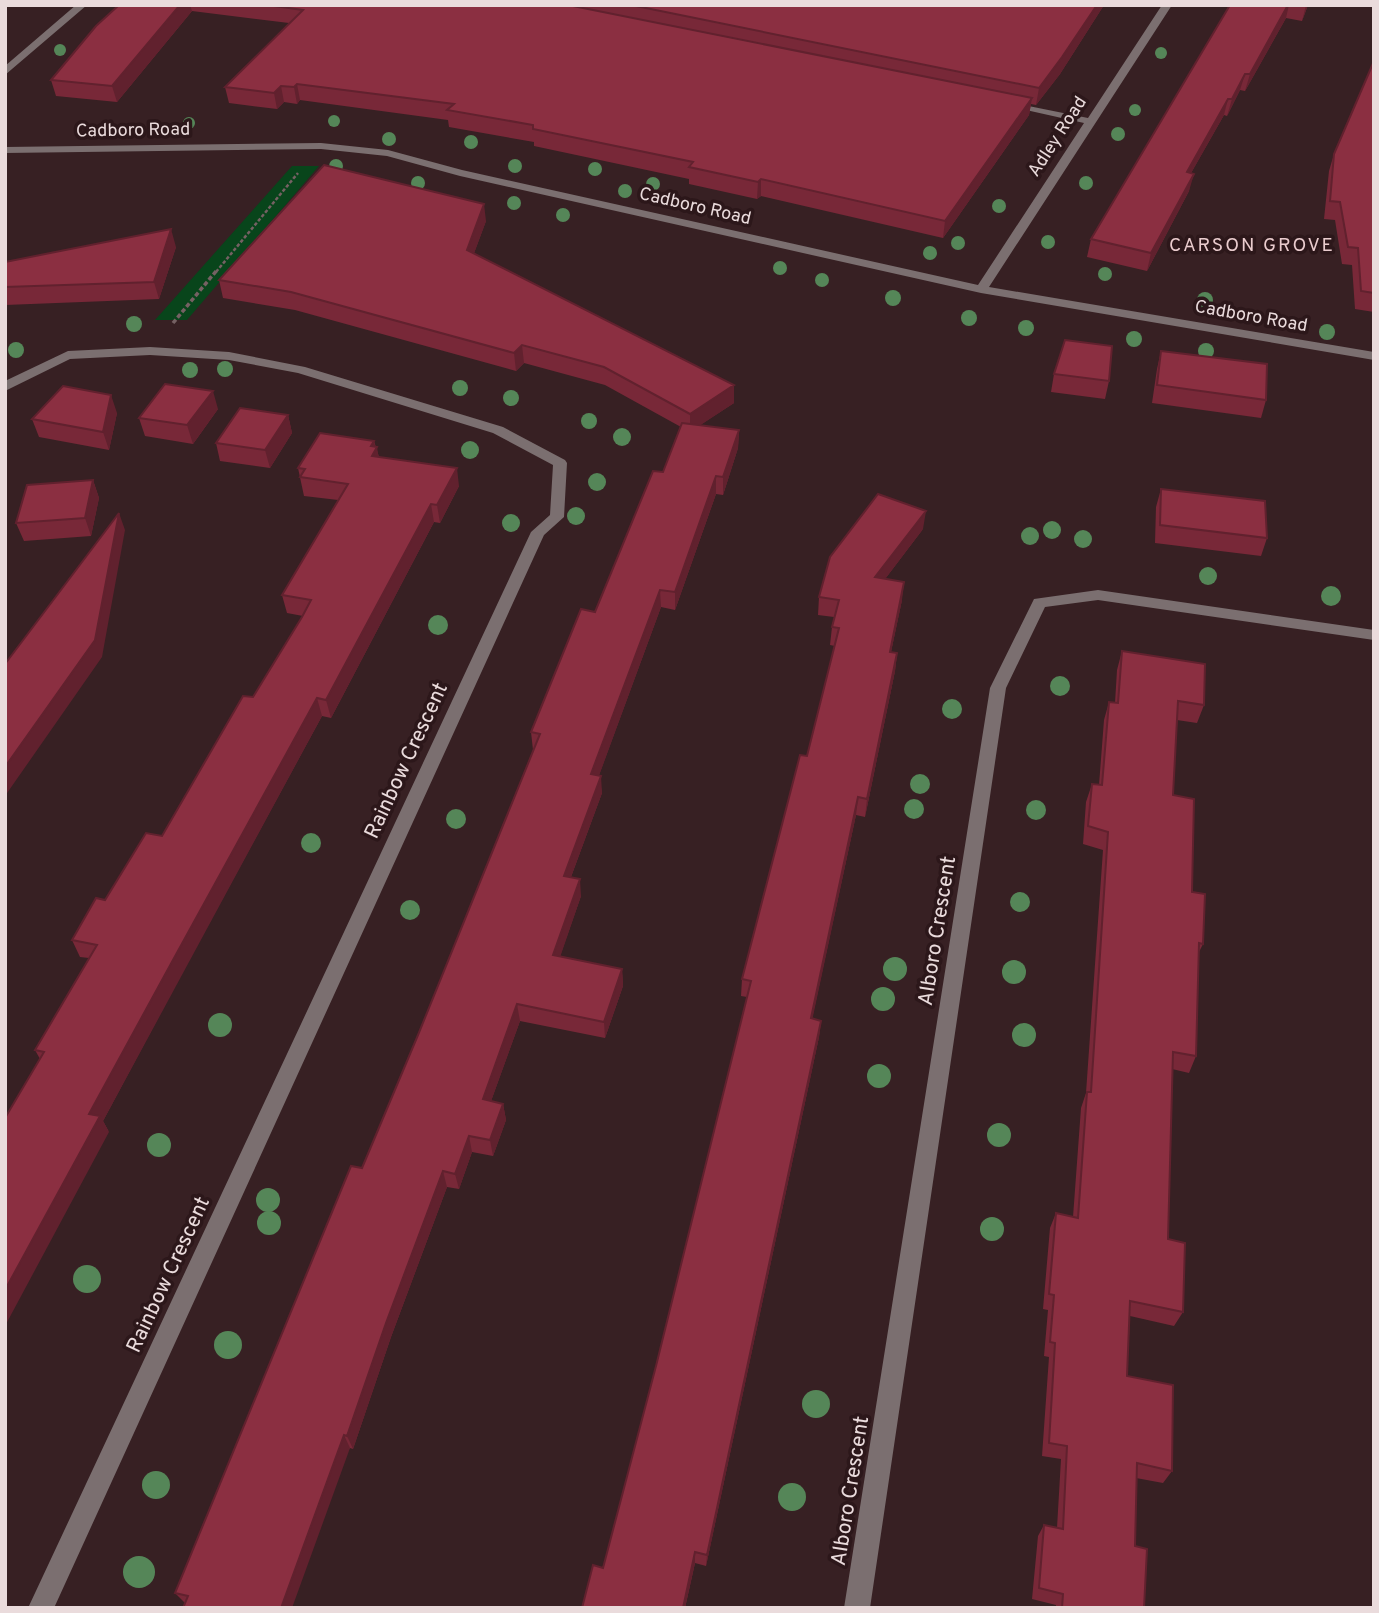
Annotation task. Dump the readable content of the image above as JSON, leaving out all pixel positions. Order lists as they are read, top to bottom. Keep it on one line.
{"streets":{"street":["Cadboro Road","Adley Road","Rainbow Crescent","Alboro Crescent"]},"crossings":[["Cadboro Road","Adley Road"]],"districts":["CARSON GROVE"]}
